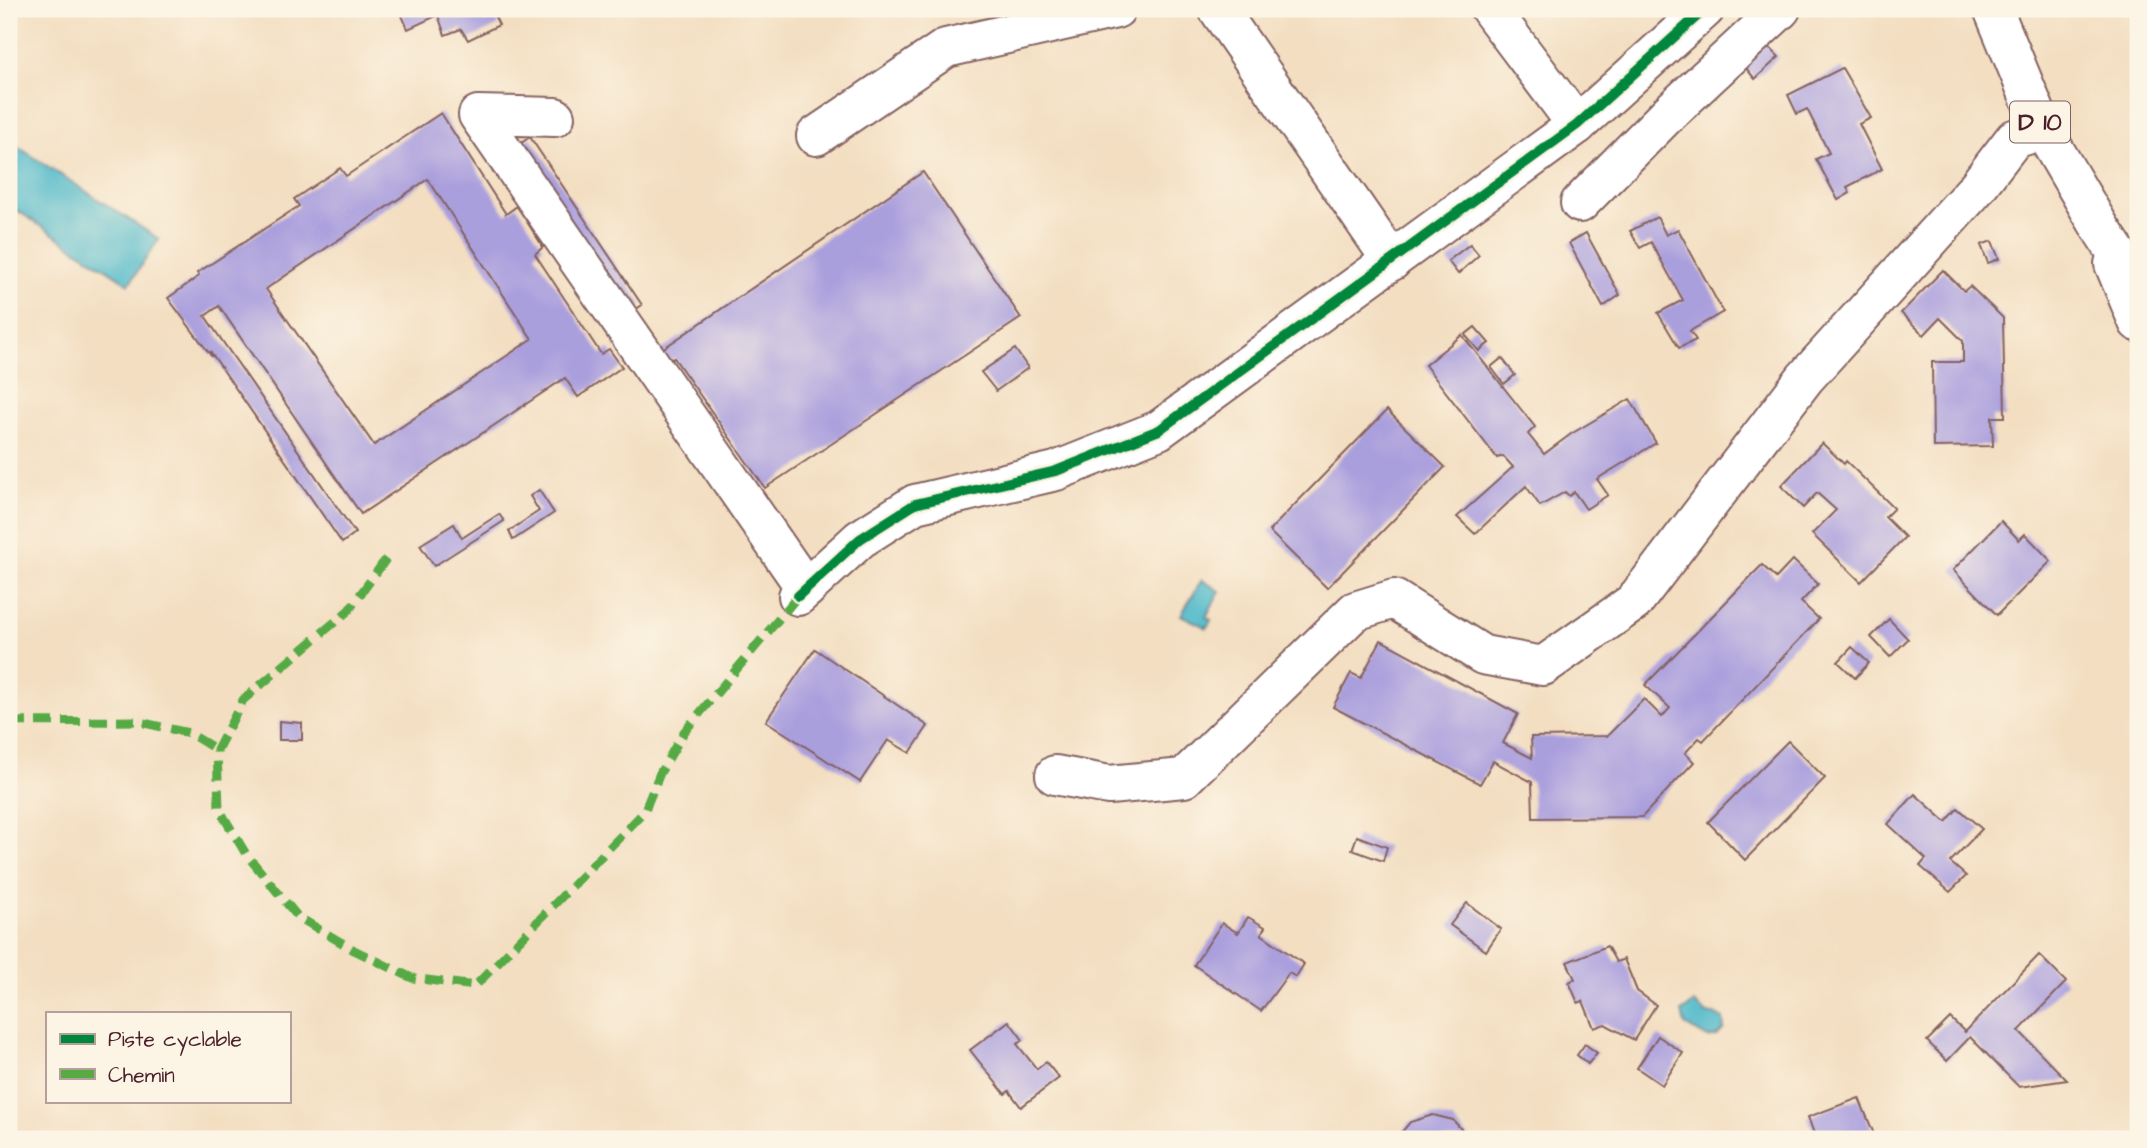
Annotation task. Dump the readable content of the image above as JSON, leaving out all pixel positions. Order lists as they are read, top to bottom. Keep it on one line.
{"streets":{"street":["D 10"]},"legend":["Piste cyclable","Chemin"]}
